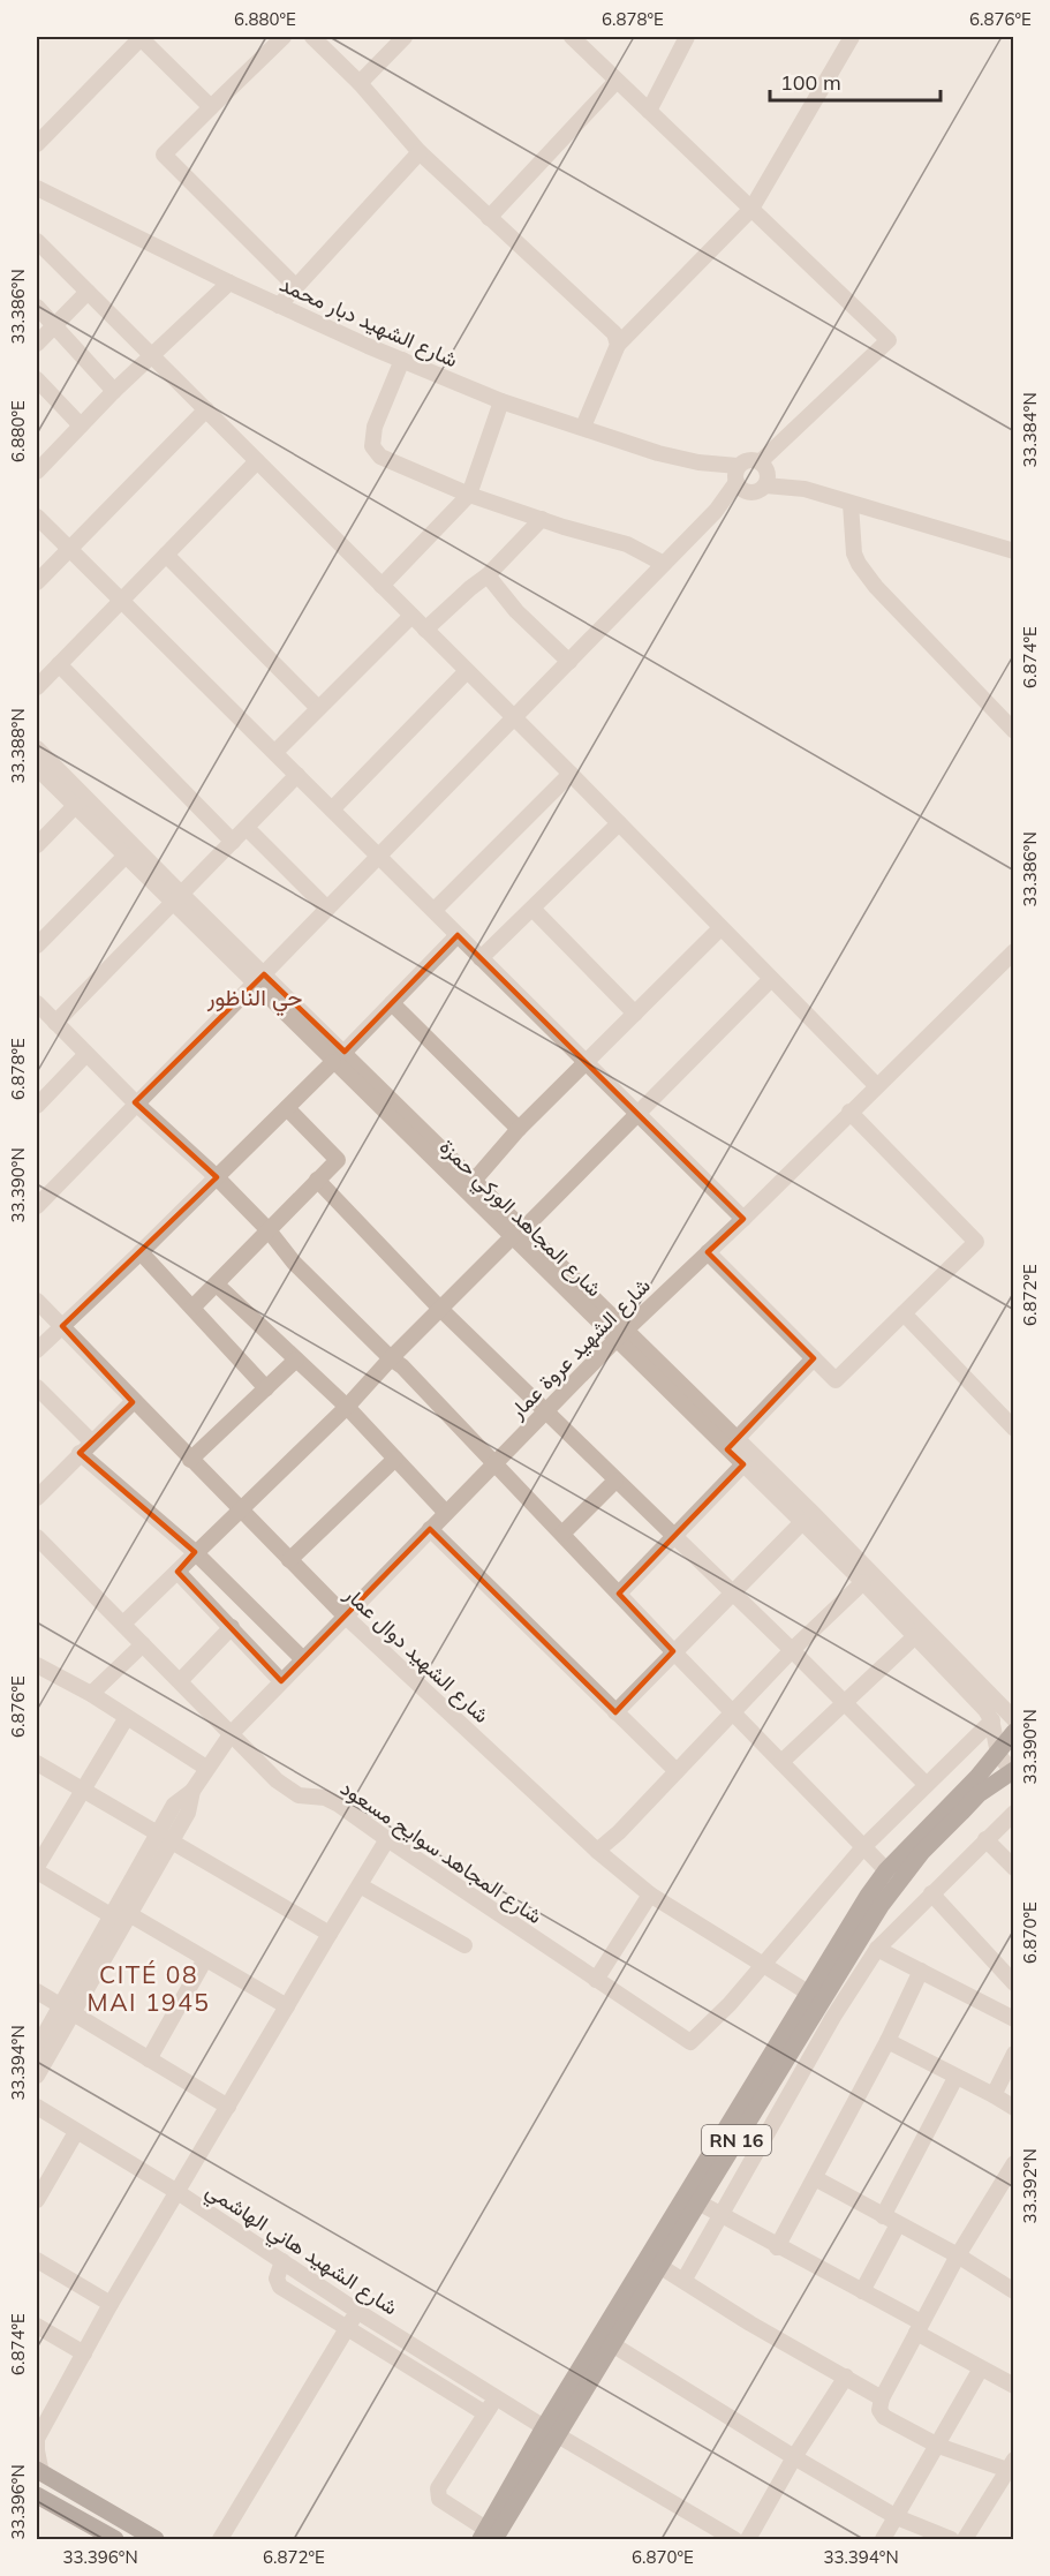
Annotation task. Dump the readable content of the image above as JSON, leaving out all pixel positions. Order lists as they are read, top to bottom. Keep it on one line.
{"streets":{"main road":["RN 16"],"street":["شارع الشهيد دبار محمد","شارع المجاهد الوركي حمزة","شارع الشهيد عروة عمار","شارع الشهيد دوال عمار","شارع المجاهد سوايح مسعود","شارع الشهيد هاني الهاشمي"]},"crossings":[["شارع المجاهد الوركي حمزة","شارع الشهيد عروة عمار"],["شارع الشهيد عروة عمار","شارع الشهيد دوال عمار"],["شارع الشهيد عروة عمار","شارع المجاهد سوايح مسعود"],["شارع الشهيد دوال عمار","شارع المجاهد سوايح مسعود"],["شارع الشهيد دوال عمار","RN 16"],["RN 16","شارع الشهيد هاني الهاشمي"]],"districts":["حي الناظور","CITÉ 08 MAI 1945"],"scale_bar":"100 m","coordinates":["6.880°E","6.878°E","6.876°E","33.386°N","33.384°N","6.874°E","33.388°N","33.390°N","6.872°E","6.870°E","33.394°N","33.392°N","33.396°N"]}
